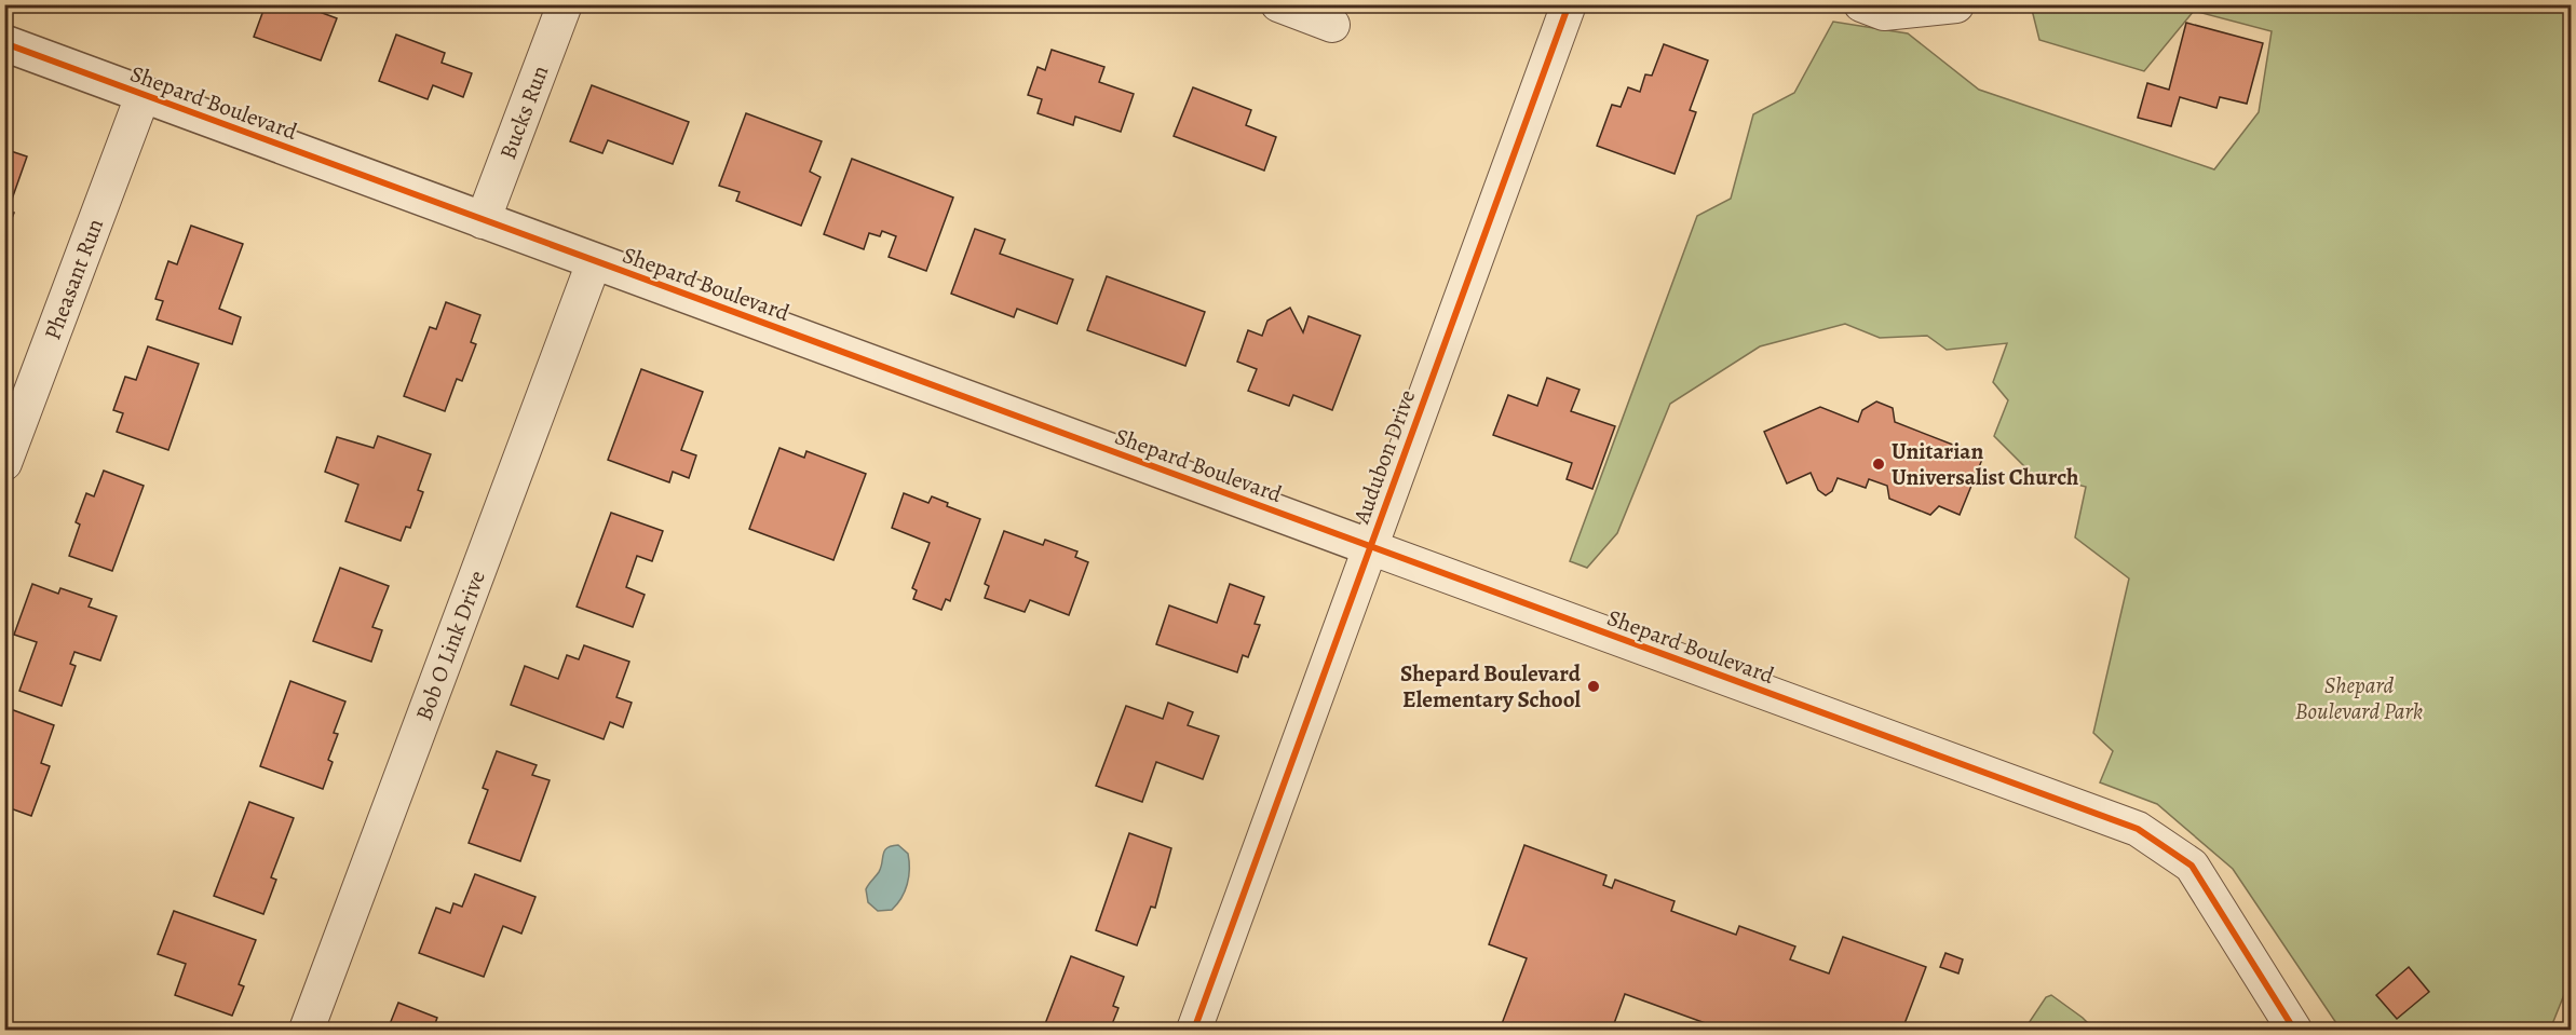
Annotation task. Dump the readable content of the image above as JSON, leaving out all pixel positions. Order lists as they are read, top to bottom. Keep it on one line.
{"streets":{"street":["Shepard Boulevard","Bucks Run","Pheasant Run","Audubon Drive","Bob O Link Drive"]},"crossings":[["Shepard Boulevard","Bucks Run"],["Shepard Boulevard","Pheasant Run"],["Shepard Boulevard","Audubon Drive"],["Shepard Boulevard","Bob O Link Drive"]],"parks":["Shepard Boulevard Park"],"places":["Unitarian Universalist Church","Shepard Boulevard Elementary School"]}
